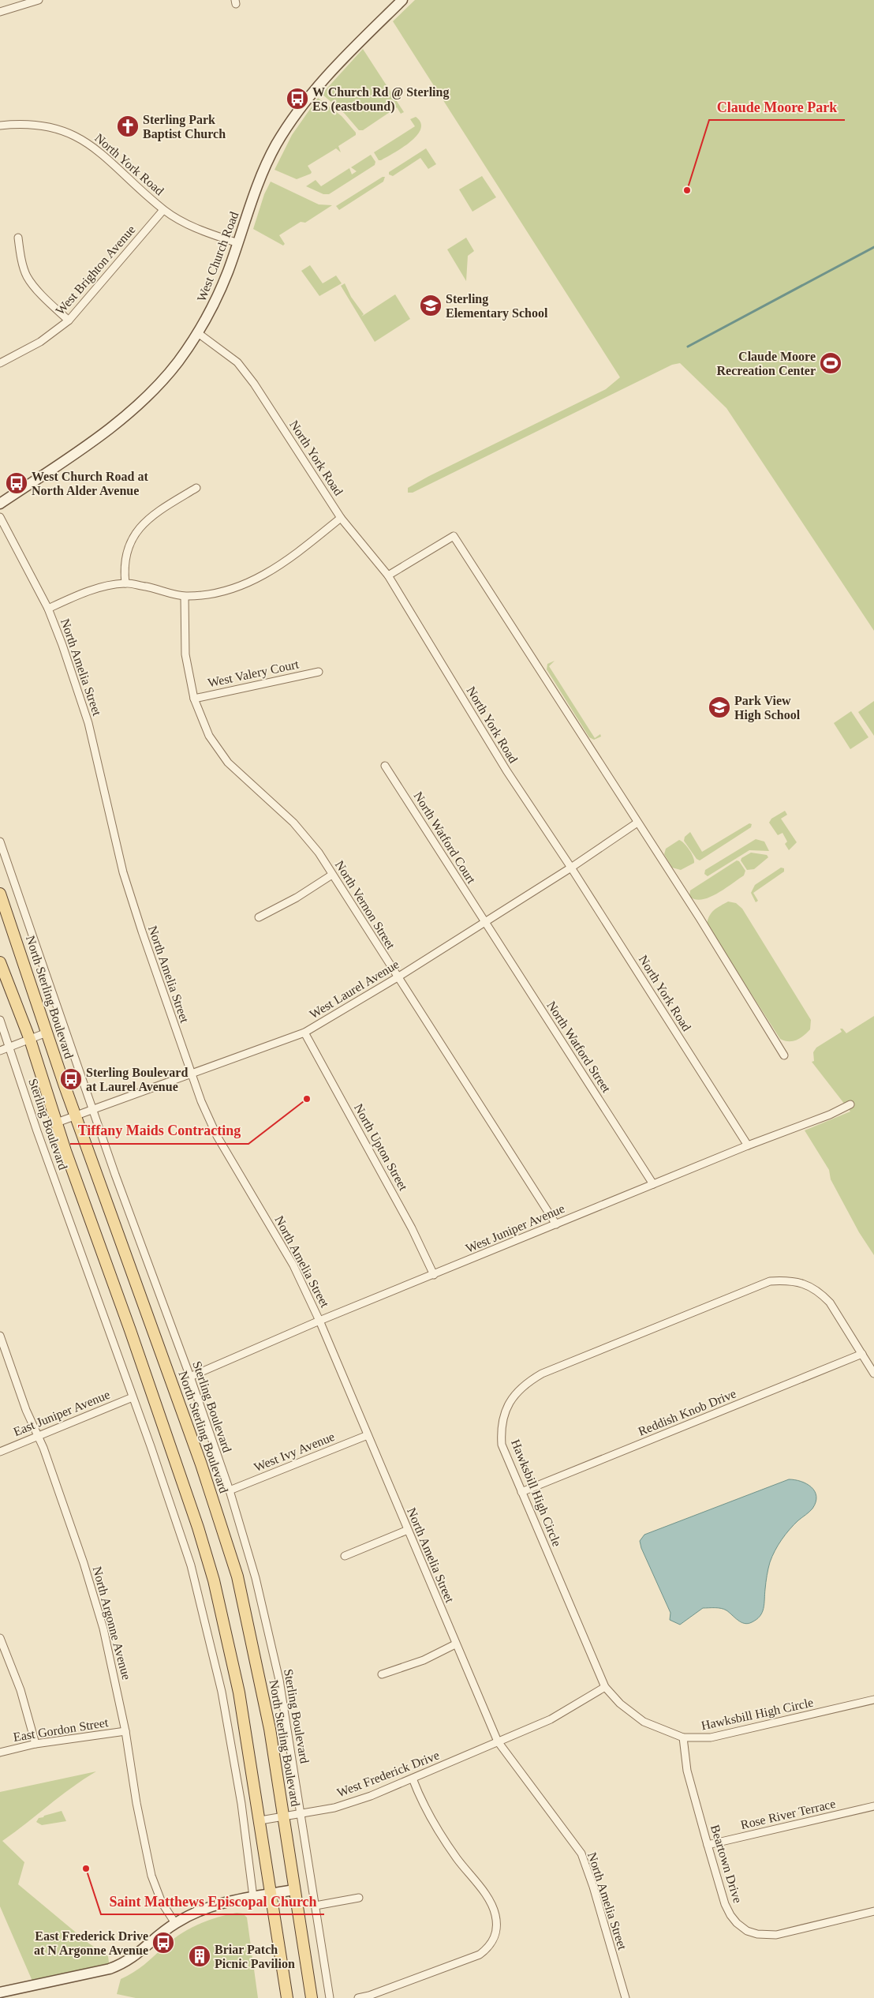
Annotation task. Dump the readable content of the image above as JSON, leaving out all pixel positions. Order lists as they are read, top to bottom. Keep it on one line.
{"streets":{"main road":["West Church Road","North Sterling Boulevard"],"street":["North York Road","West Brighton Avenue","North Amelia Street","West Valery Court","North Watford Court","North Vernon Street","West Laurel Avenue","North Watford Street","Sterling Boulevard","North Upton Street","West Juniper Avenue","Reddish Knob Drive","East Juniper Avenue","West Ivy Avenue","Hawksbill High Circle","North Argonne Avenue","East Gordon Street","West Frederick Drive","Rose River Terrace","Beartown Drive"]},"crossings":[["North York Road","West Church Road"],["North York Road","West Brighton Avenue"],["North York Road","West Laurel Avenue"],["North York Road","West Juniper Avenue"],["North Amelia Street","West Laurel Avenue"],["North Amelia Street","West Juniper Avenue"],["North Amelia Street","West Ivy Avenue"],["North Amelia Street","West Frederick Drive"],["West Valery Court","North Vernon Street"],["North Watford Court","West Laurel Avenue"],["North Watford Court","North Watford Street"],["North Vernon Street","West Laurel Avenue"],["North Vernon Street","West Juniper Avenue"],["West Laurel Avenue","North Sterling Boulevard"],["West Laurel Avenue","North Watford Street"],["West Laurel Avenue","Sterling Boulevard"],["West Laurel Avenue","North Upton Street"],["North Sterling Boulevard","West Frederick Drive"],["North Watford Street","West Juniper Avenue"],["Sterling Boulevard","West Juniper Avenue"],["Sterling Boulevard","East Juniper Avenue"],["Sterling Boulevard","West Ivy Avenue"],["Sterling Boulevard","West Frederick Drive"],["North Upton Street","West Juniper Avenue"],["Reddish Knob Drive","Hawksbill High Circle"],["East Juniper Avenue","North Argonne Avenue"],["Hawksbill High Circle","West Frederick Drive"],["Hawksbill High Circle","Beartown Drive"],["North Argonne Avenue","East Gordon Street"],["Rose River Terrace","Beartown Drive"]],"places":{"bus stop":["W Church Rd @ Sterling ES (eastbound)","West Church Road at North Alder Avenue","Sterling Boulevard at Laurel Avenue","East Frederick Drive at N Argonne Avenue"],"church":["Sterling Park Baptist Church"],"other":["Claude Moore Park","Tiffany Maids Contracting","Saint Matthews Episcopal Church"],"school or university":["Sterling Elementary School","Park View High School"],"sports":["Claude Moore Recreation Center"],"building":["Briar Patch Picnic Pavilion"]}}
